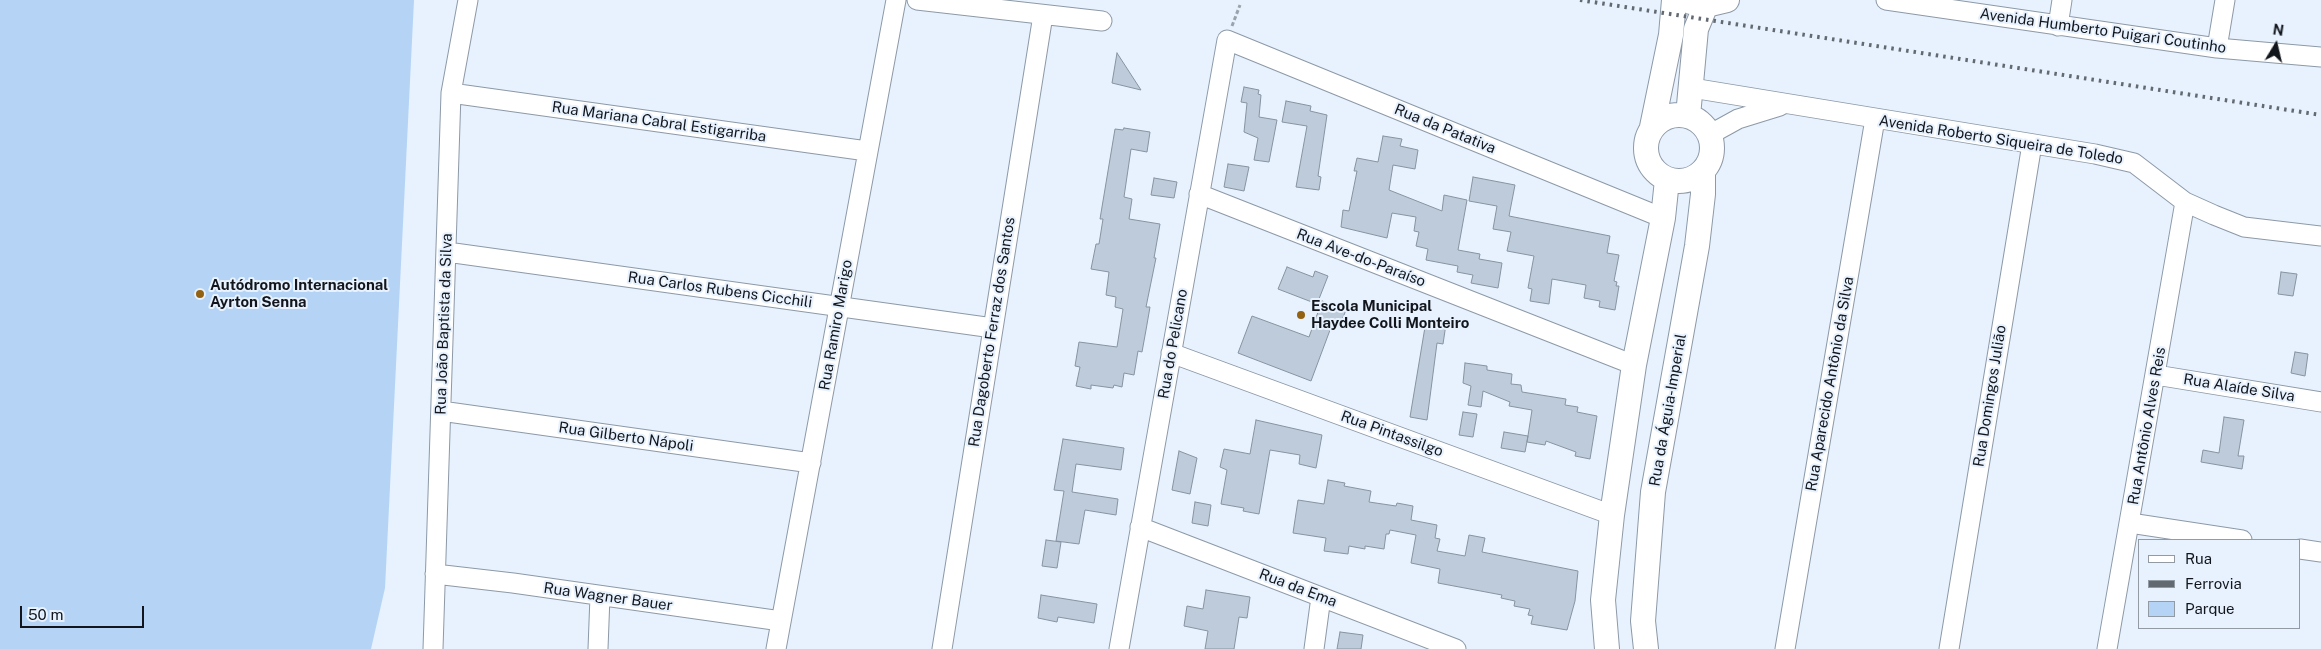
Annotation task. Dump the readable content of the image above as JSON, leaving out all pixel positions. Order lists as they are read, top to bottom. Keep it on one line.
{"streets":{"street":["Avenida Humberto Puigari Coutinho","Rua Mariana Cabral Estigarriba","Rua da Patativa","Avenida Roberto Siqueira de Toledo","Rua Ave-do-Paraíso","Rua Carlos Rubens Cicchili","Rua João Baptista da Silva","Rua Ramiro Marigo","Rua Dagoberto Ferraz dos Santos","Rua do Pelicano","Rua Aparecido Antônio da Silva","Rua Alaíde Silva","Rua Domingos Julião","Rua da Águia-Imperial","Rua Antônio Alves Reis","Rua Pintassilgo","Rua Gilberto Nápoli","Rua da Ema","Rua Wagner Bauer"]},"crossings":[["Rua Mariana Cabral Estigarriba","Rua João Baptista da Silva"],["Rua Mariana Cabral Estigarriba","Rua Ramiro Marigo"],["Rua da Patativa","Rua do Pelicano"],["Avenida Roberto Siqueira de Toledo","Rua Aparecido Antônio da Silva"],["Avenida Roberto Siqueira de Toledo","Rua Domingos Julião"],["Avenida Roberto Siqueira de Toledo","Rua da Águia-Imperial"],["Avenida Roberto Siqueira de Toledo","Rua Antônio Alves Reis"],["Rua Ave-do-Paraíso","Rua do Pelicano"],["Rua Carlos Rubens Cicchili","Rua João Baptista da Silva"],["Rua Carlos Rubens Cicchili","Rua Ramiro Marigo"],["Rua Carlos Rubens Cicchili","Rua Dagoberto Ferraz dos Santos"],["Rua João Baptista da Silva","Rua Gilberto Nápoli"],["Rua João Baptista da Silva","Rua Wagner Bauer"],["Rua Ramiro Marigo","Rua Gilberto Nápoli"],["Rua Ramiro Marigo","Rua Wagner Bauer"],["Rua do Pelicano","Rua Pintassilgo"],["Rua do Pelicano","Rua da Ema"],["Rua Alaíde Silva","Rua Antônio Alves Reis"]],"places":["Autódromo Internacional Ayrton Senna","Escola Municipal Haydee Colli Monteiro"],"legend":["Rua","Ferrovia","Parque"],"scale_bar":"50 m","north":"top"}
